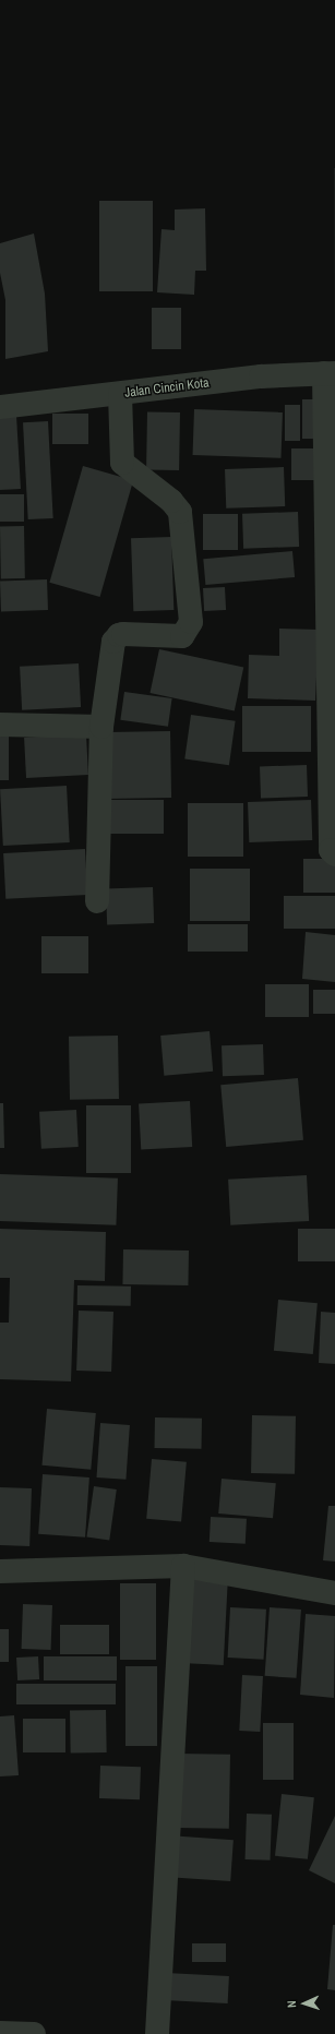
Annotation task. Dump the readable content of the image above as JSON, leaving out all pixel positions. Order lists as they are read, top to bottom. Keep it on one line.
{"streets":{"street":["Jalan Cincin Kota"]},"north":"left"}
